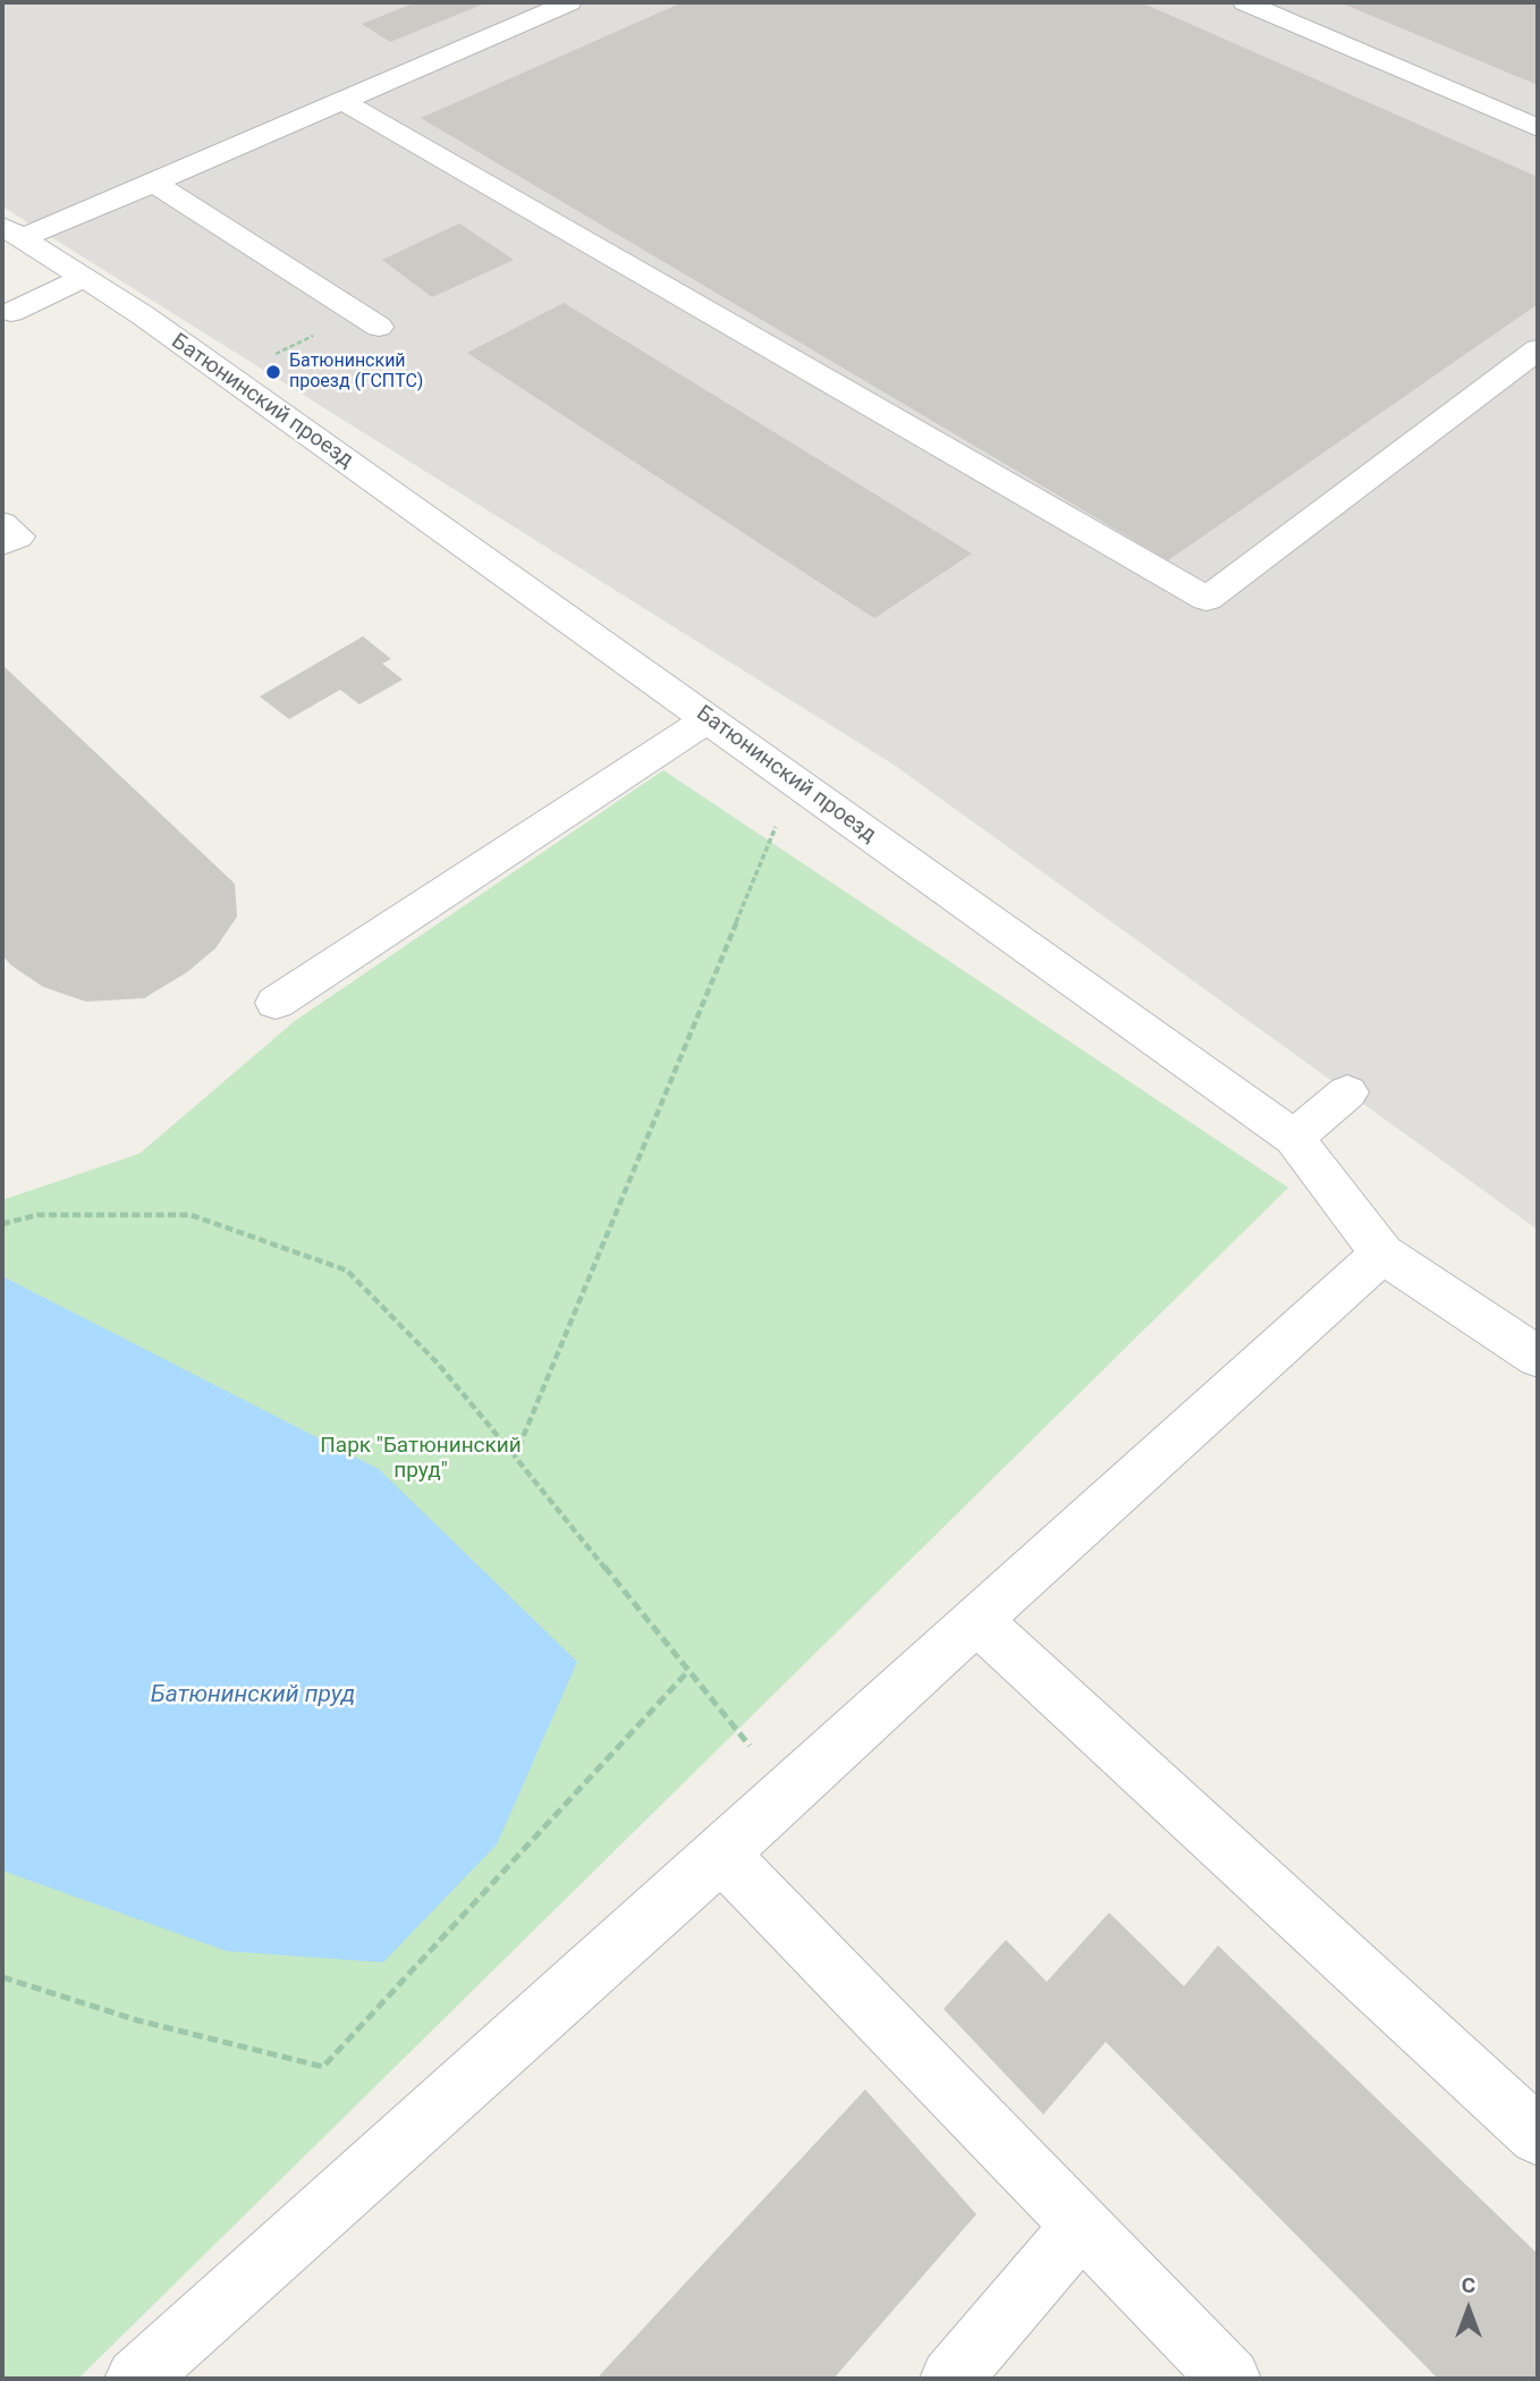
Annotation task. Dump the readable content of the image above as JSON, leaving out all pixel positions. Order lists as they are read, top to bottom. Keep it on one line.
{"streets":{"street":["Батюнинский проезд"]},"water":["Батюнинский пруд"],"parks":["Парк \"Батюнинский пруд\""],"places":["Батюнинский проезд (ГСПТС)"],"north":"top"}
